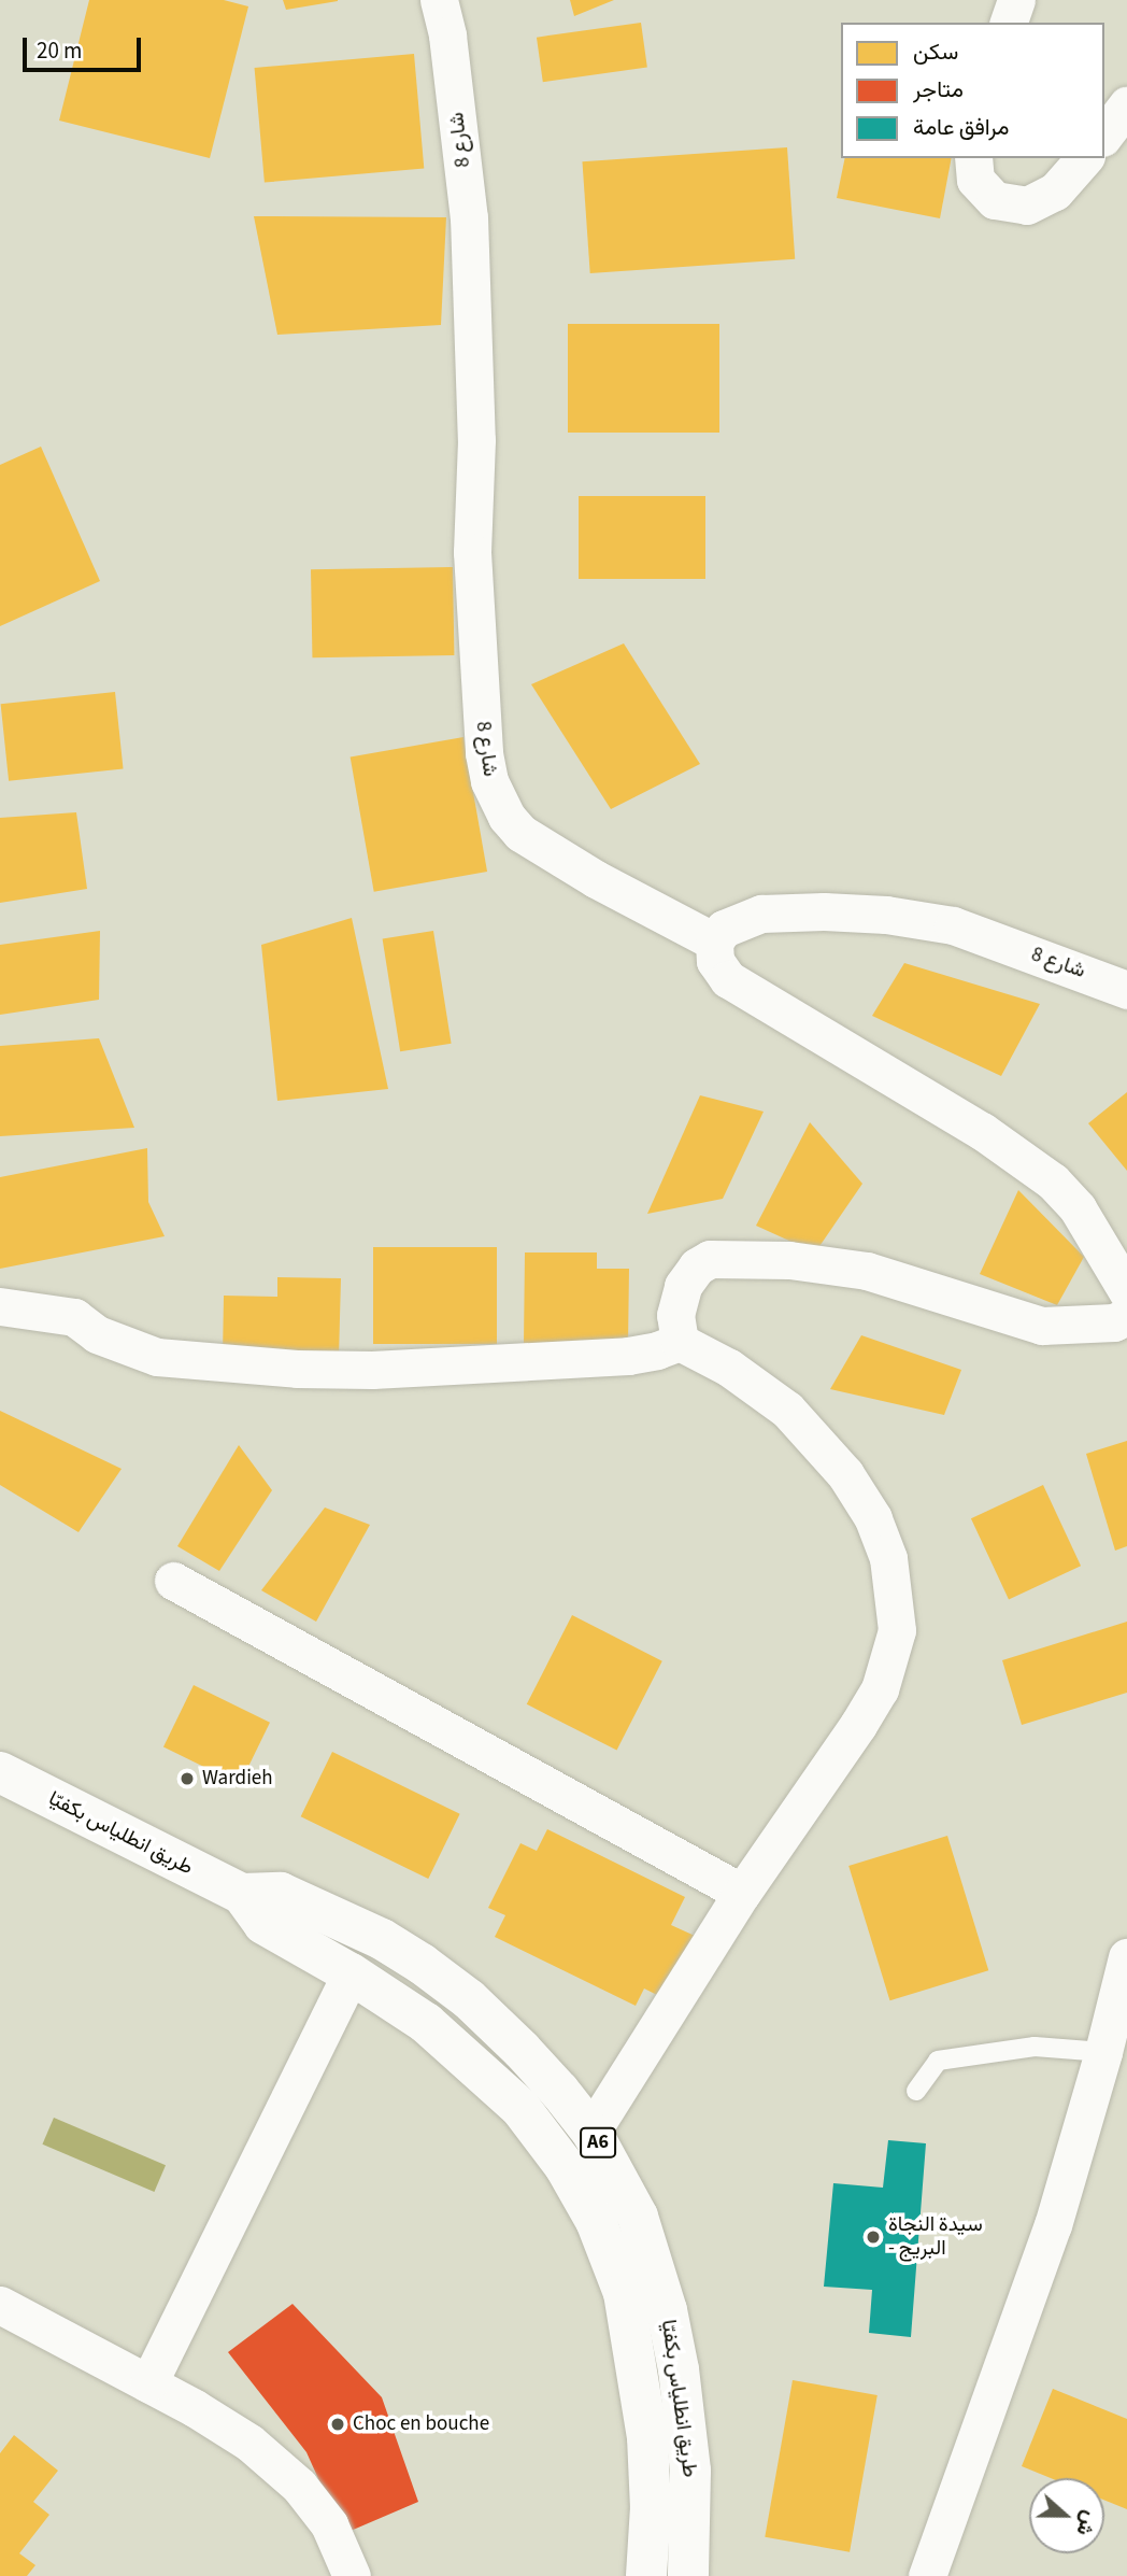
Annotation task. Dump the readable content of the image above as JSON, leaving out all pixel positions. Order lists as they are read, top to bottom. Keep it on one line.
{"streets":{"highway":["طريق انطلياس بكفيّا","A6"],"street":["شارع 8"]},"places":["Wardieh","سيدة النجاة - البريج","Choc en bouche"],"legend":["سكن","متاجر","مرافق عامة"],"scale_bar":"20 m","north":"right"}
